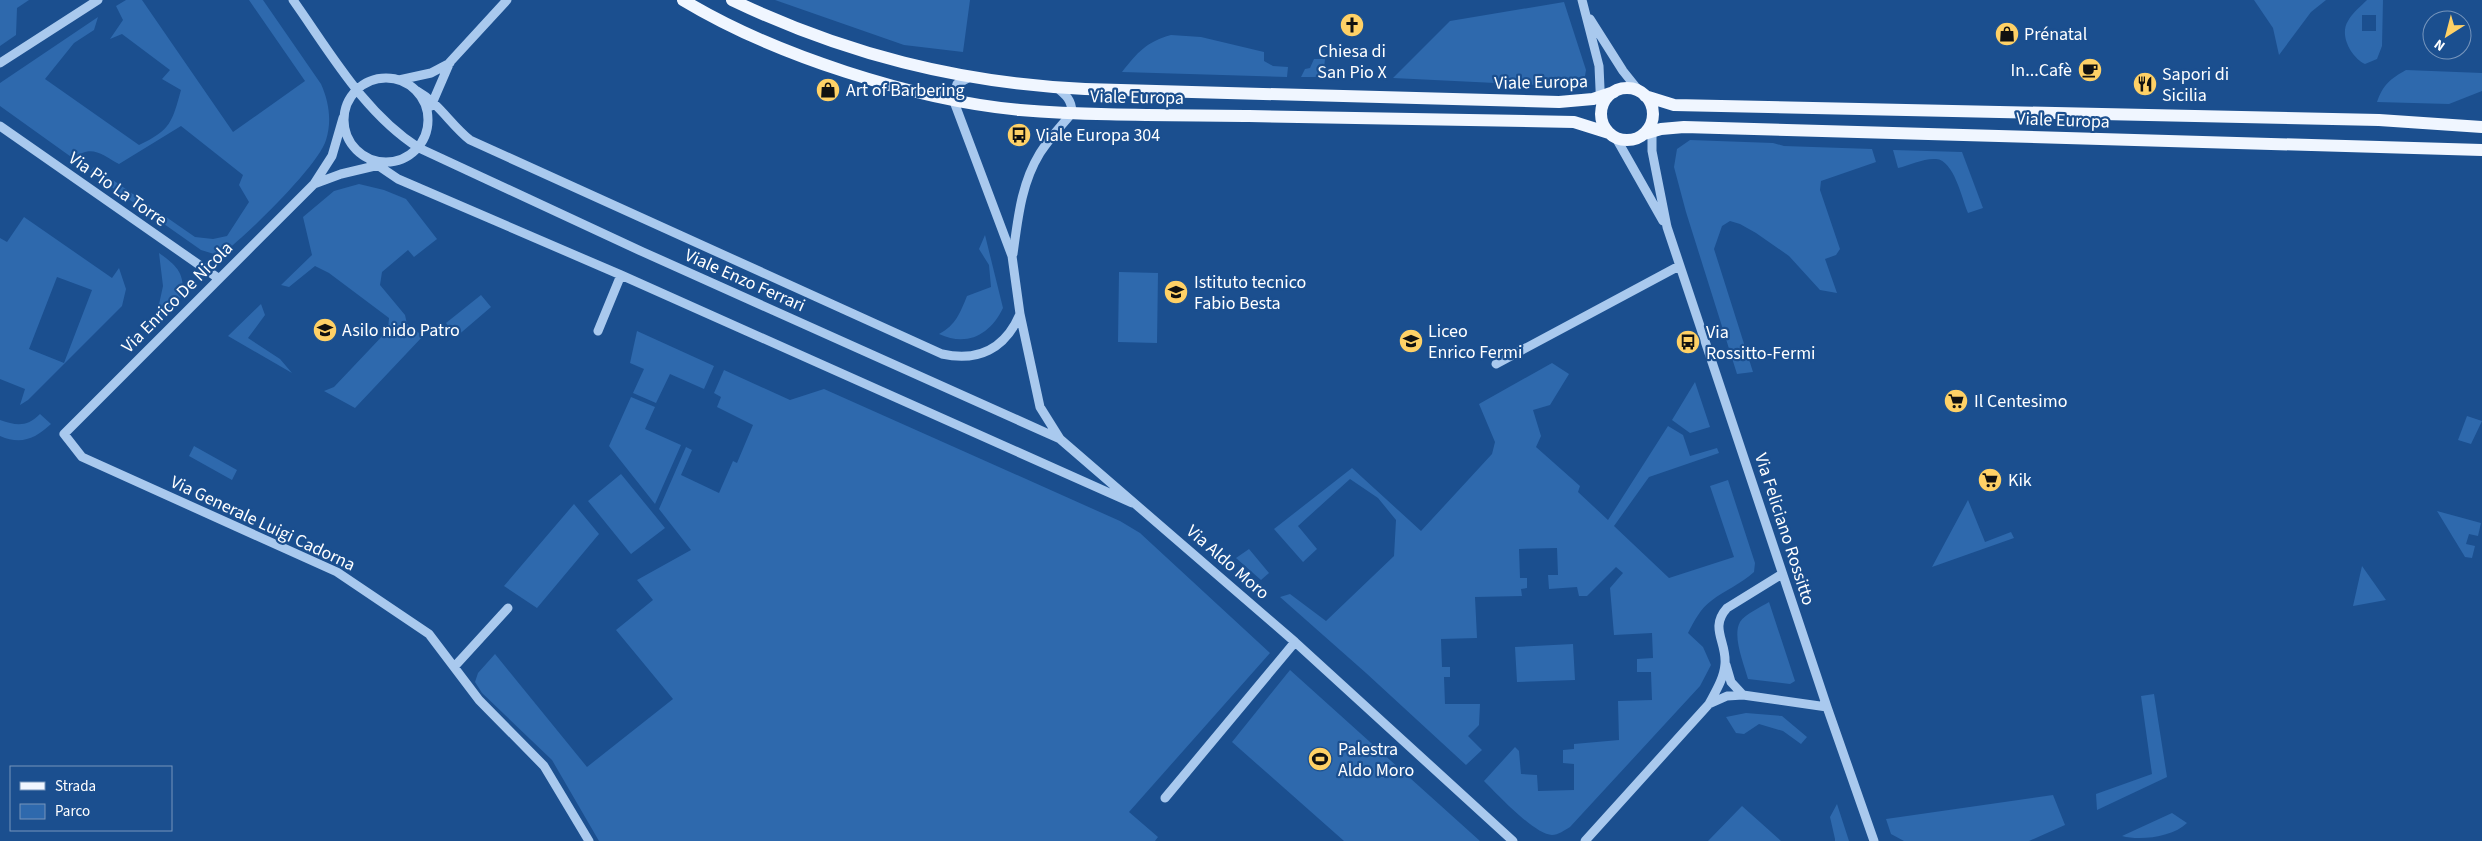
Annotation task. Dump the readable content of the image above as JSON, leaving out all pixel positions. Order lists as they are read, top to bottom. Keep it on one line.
{"streets":{"main road":["Viale Europa"],"street":["Via Pio La Torre","Viale Enzo Ferrari","Via Enrico De Nicola","Via Generale Luigi Cadorna","Via Feliciano Rossitto","Via Aldo Moro"]},"crossings":[["Via Pio La Torre","Via Enrico De Nicola"],["Viale Enzo Ferrari","Via Aldo Moro"],["Via Enrico De Nicola","Via Generale Luigi Cadorna"]],"places":{"church":["Chiesa di San Pio X"],"shop":["Prénatal","Art of Barbering"],"cafe":["In...Cafè"],"restaurant":["Sapori di Sicilia"],"bus stop":["Viale Europa 304","Via Rossitto-Fermi"],"school or university":["Istituto tecnico Fabio Besta","Asilo nido Patro","Liceo Enrico Fermi"],"supermarket":["Il Centesimo","Kik"],"sports":["Palestra Aldo Moro"]},"legend":["Strada","Parco"],"north":"bottom left"}
